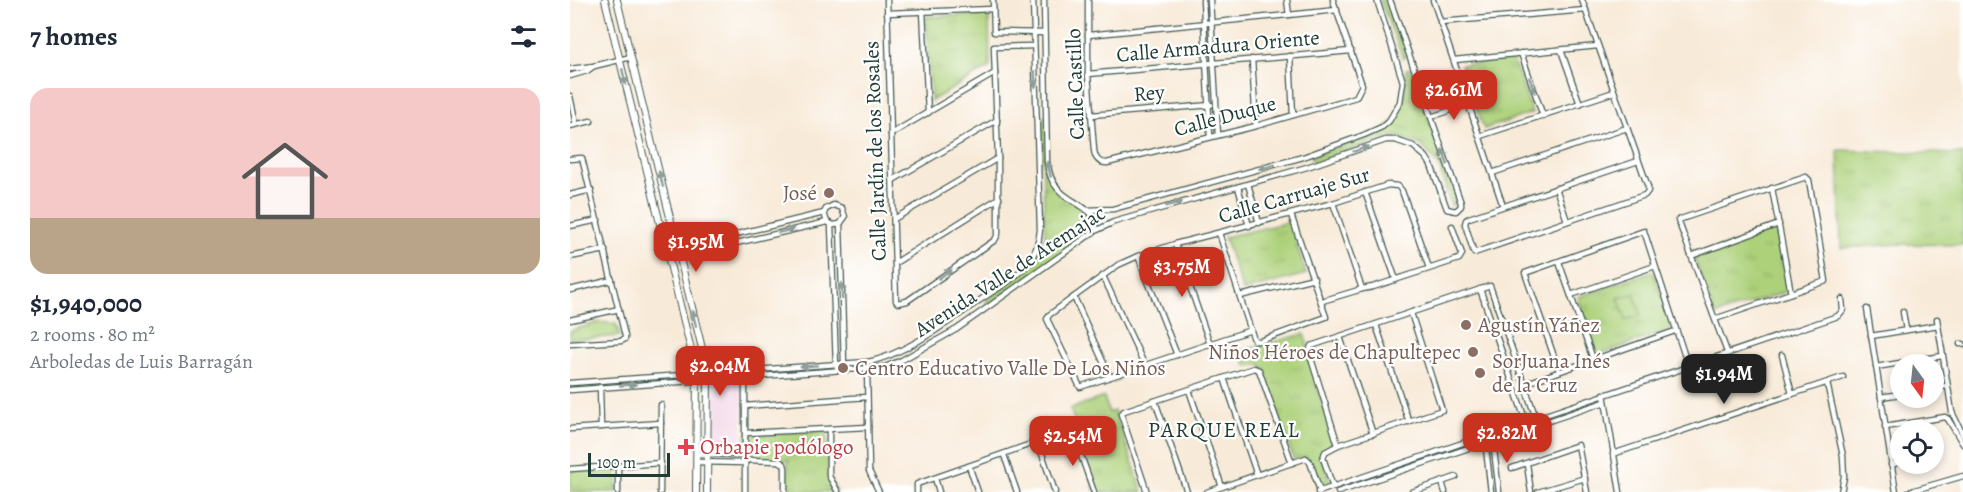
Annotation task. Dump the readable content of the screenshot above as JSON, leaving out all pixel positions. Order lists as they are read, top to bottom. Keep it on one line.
{"streets":{"street":["Calle Armadura Oriente","Calle Castillo","Rey","Calle Duque","Calle Jardín de los Rosales","Calle Carruaje Sur","Avenida Valle de Atemajac"]},"crossings":[["Calle Armadura Oriente","Calle Castillo"],["Calle Armadura Oriente","Calle Duque"],["Calle Castillo","Rey"],["Calle Castillo","Calle Duque"]],"districts":["PARQUE REAL"],"places":{"other":["José","Agustín Yáñez","Niños Héroes de Chapultepec","Centro Educativo Valle De Los Niños","SorJuana Inés de la Cruz"],"health":["Orbapie podólogo"]},"scale_bar":"100 m","north":"bottom","page":{"heading":"7 homes","price":["$2.61M","$1.95M","$3.75M","$2.04M","$1.94M","$2.82M","$2.54M"],"list":[{"name":"$1,940,000","note":"2 rooms · 80 m² · Arboledas de Luis Barragán"}],"scale":"100 m"}}
